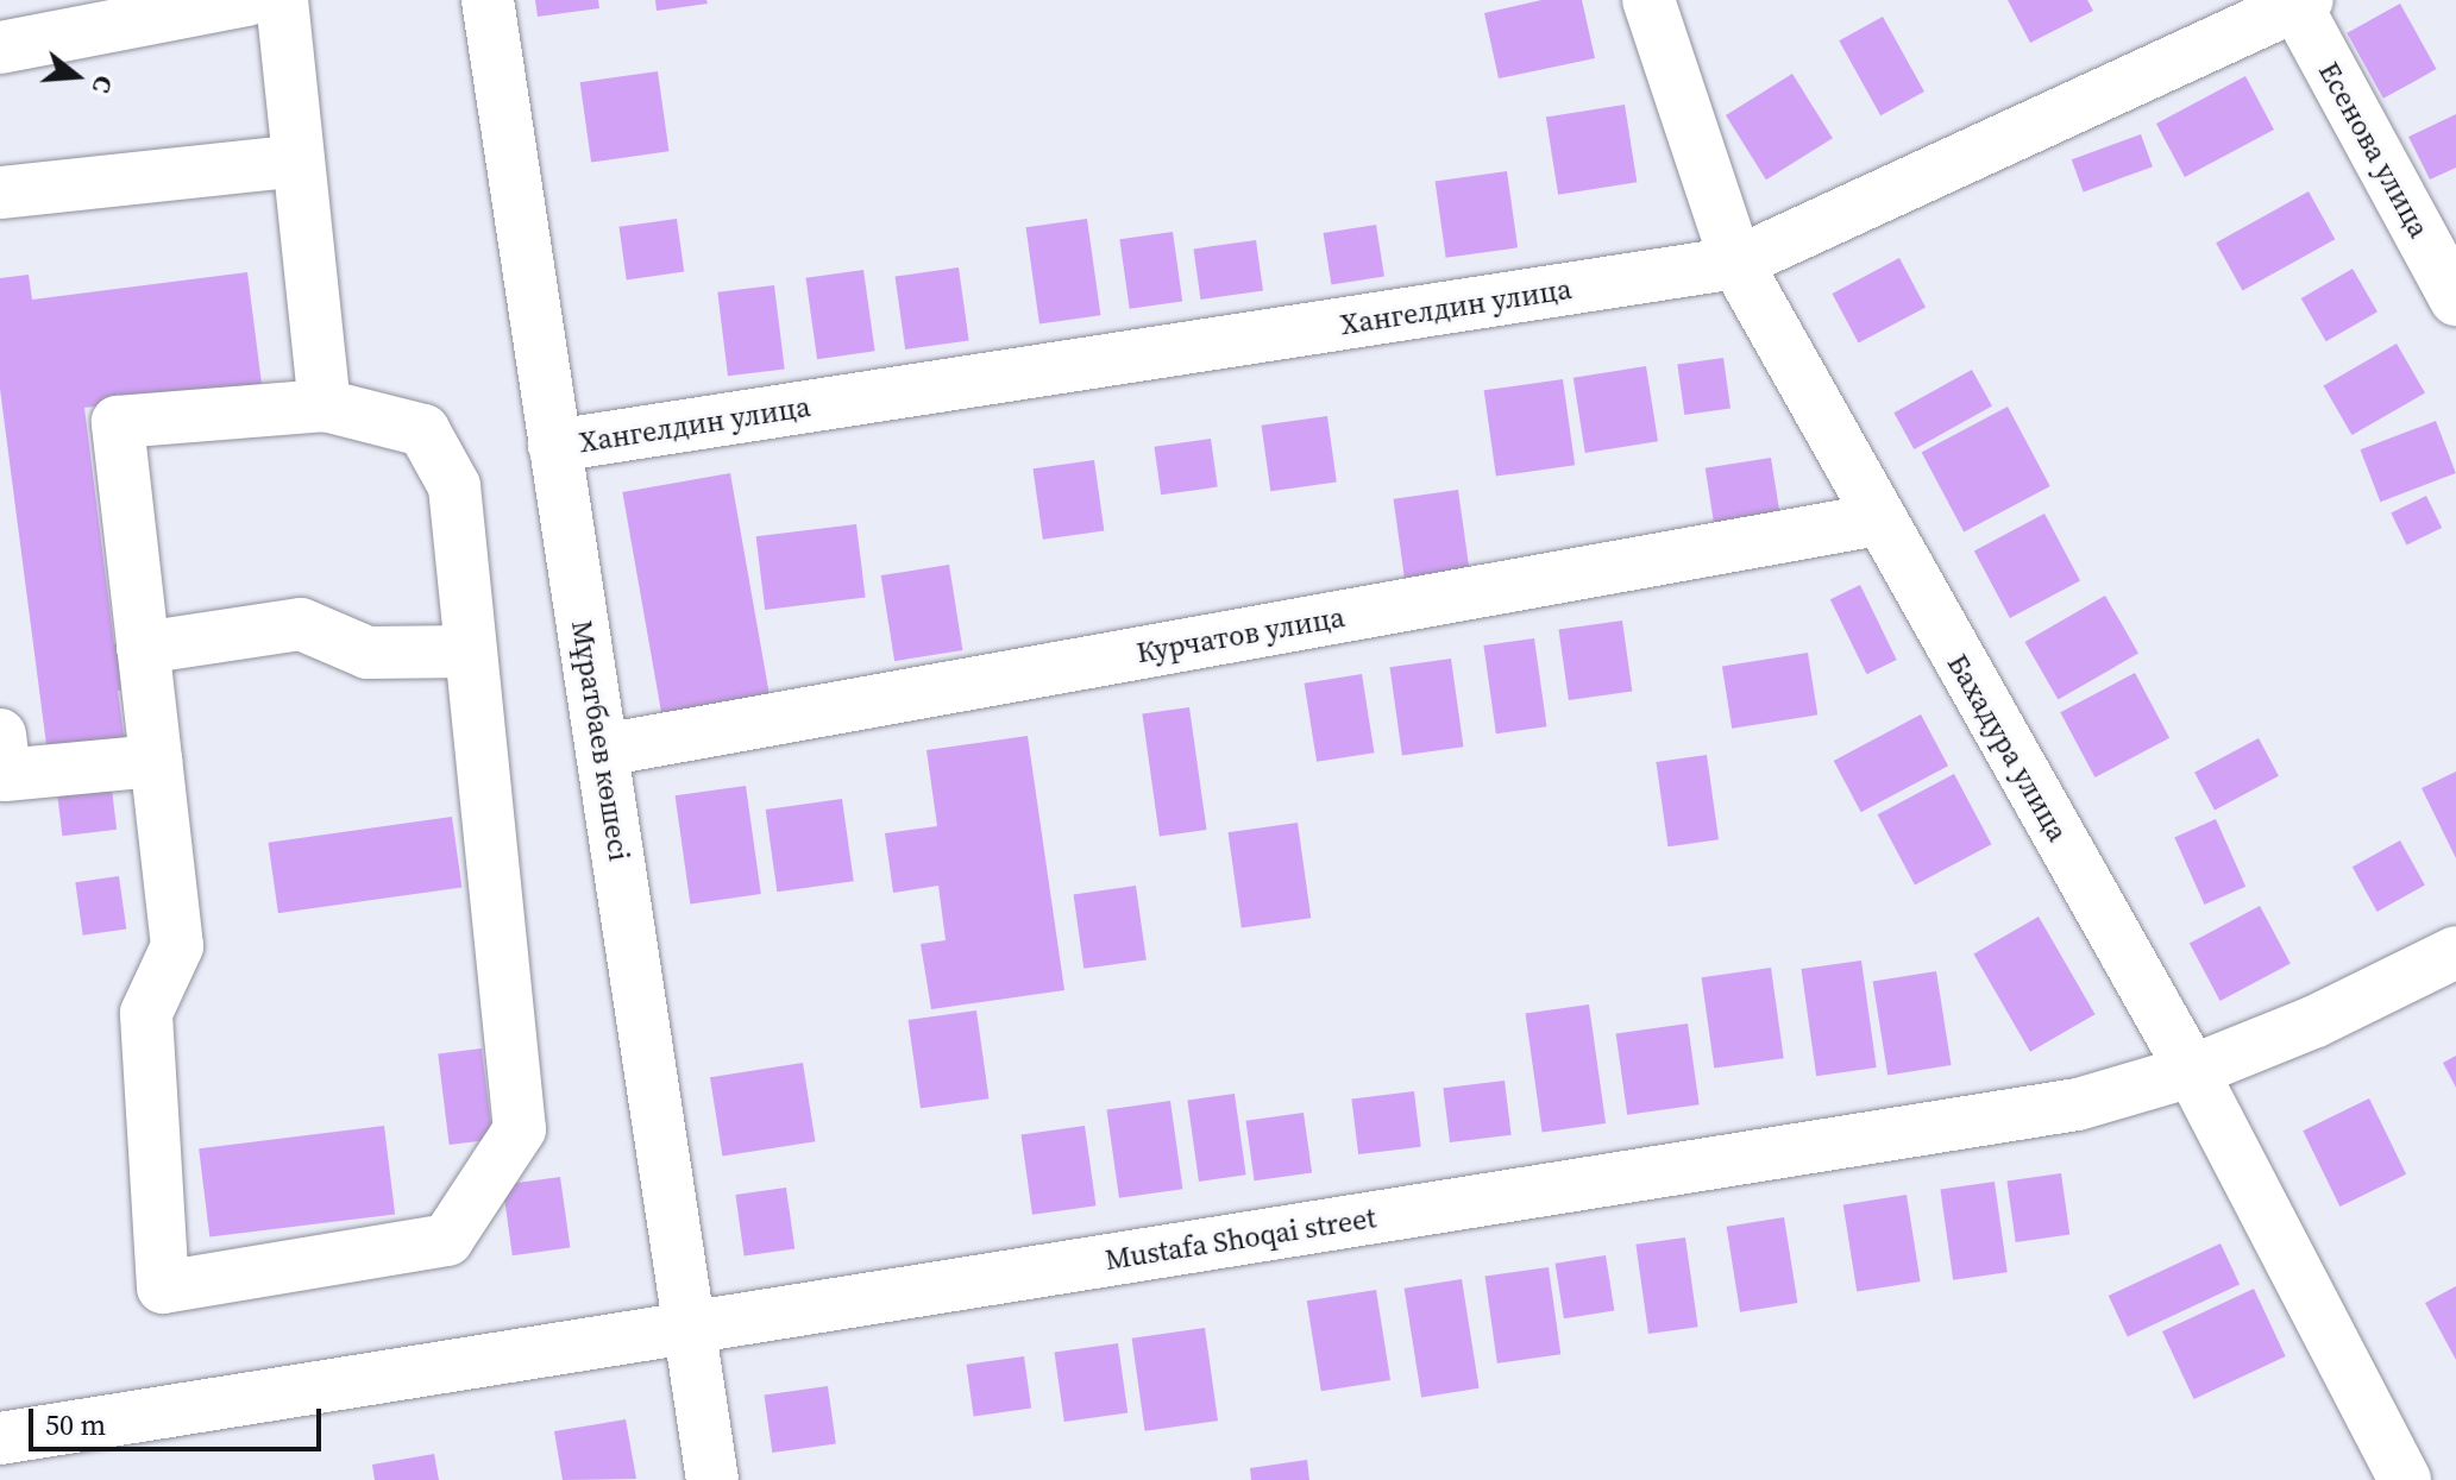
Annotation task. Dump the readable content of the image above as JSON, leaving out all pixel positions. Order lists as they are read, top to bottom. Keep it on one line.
{"streets":{"street":["Есенова улица","Хангелдин улица","Курчатов улица","Мұратбаев көшесі","Бахадура улица","Mustafa Shoqai street"]},"crossings":[["Есенова улица","Хангелдин улица"],["Хангелдин улица","Мұратбаев көшесі"],["Хангелдин улица","Бахадура улица"],["Курчатов улица","Мұратбаев көшесі"],["Курчатов улица","Бахадура улица"],["Мұратбаев көшесі","Mustafa Shoqai street"],["Бахадура улица","Mustafa Shoqai street"]],"scale_bar":"50 m","north":"right"}
